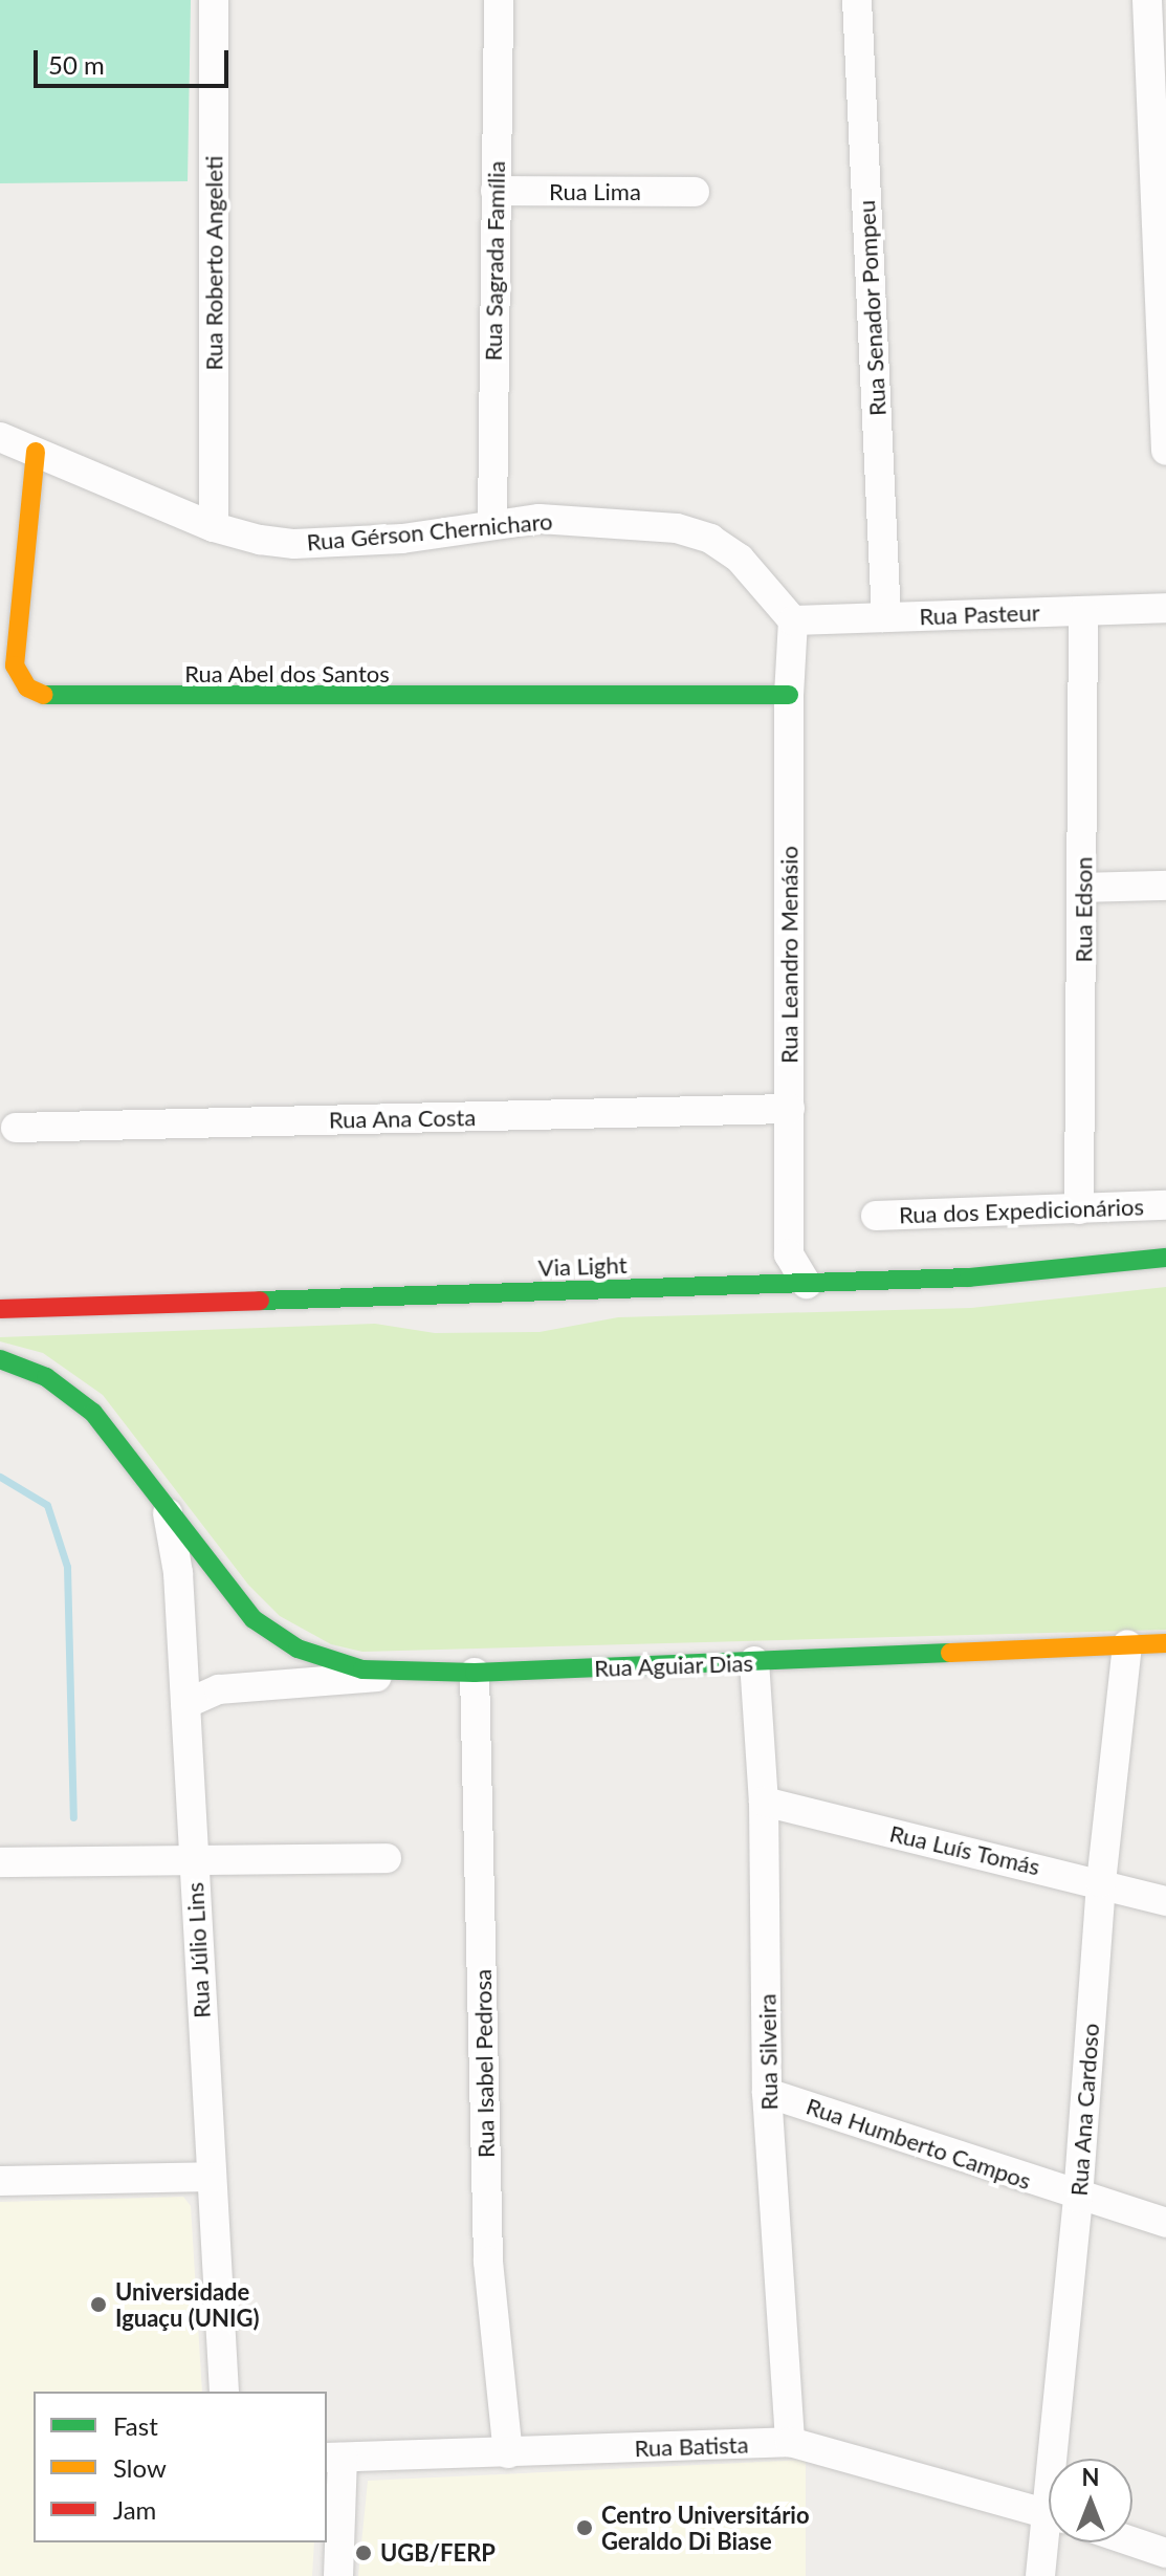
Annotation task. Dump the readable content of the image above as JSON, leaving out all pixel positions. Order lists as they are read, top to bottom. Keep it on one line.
{"streets":{"street":["Rua Lima","Rua Sagrada Família","Rua Roberto Angeleti","Rua Senador Pompeu","Rua Gérson Chernicharo","Rua Pasteur","Rua Abel dos Santos","Rua Edson","Rua Leandro Menásio","Rua Ana Costa","Rua dos Expedicionários","Via Light","Rua Aguiar Dias","Rua Luís Tomás","Rua Júlio Lins","Rua Silveira","Rua Isabel Pedrosa","Rua Ana Cardoso","Rua Humberto Campos","Rua Batista"]},"crossings":[["Rua Lima","Rua Sagrada Família"],["Rua Sagrada Família","Rua Gérson Chernicharo"],["Rua Roberto Angeleti","Rua Gérson Chernicharo"],["Rua Senador Pompeu","Rua Pasteur"],["Rua Gérson Chernicharo","Rua Pasteur"],["Rua Gérson Chernicharo","Rua Abel dos Santos"],["Rua Gérson Chernicharo","Rua Leandro Menásio"],["Rua Pasteur","Rua Edson"],["Rua Pasteur","Rua Leandro Menásio"],["Rua Abel dos Santos","Rua Leandro Menásio"],["Rua Edson","Rua dos Expedicionários"],["Rua Leandro Menásio","Rua Ana Costa"],["Rua Leandro Menásio","Via Light"],["Rua Aguiar Dias","Rua Júlio Lins"],["Rua Aguiar Dias","Rua Silveira"],["Rua Aguiar Dias","Rua Isabel Pedrosa"],["Rua Aguiar Dias","Rua Ana Cardoso"],["Rua Luís Tomás","Rua Silveira"],["Rua Luís Tomás","Rua Ana Cardoso"],["Rua Silveira","Rua Humberto Campos"],["Rua Silveira","Rua Batista"],["Rua Isabel Pedrosa","Rua Batista"],["Rua Ana Cardoso","Rua Humberto Campos"]],"places":["Universidade Iguaçu (UNIG)","Centro Universitário Geraldo Di Biase","UGB/FERP"],"legend":["Fast","Slow","Jam"],"scale_bar":"50 m","north":"top"}
